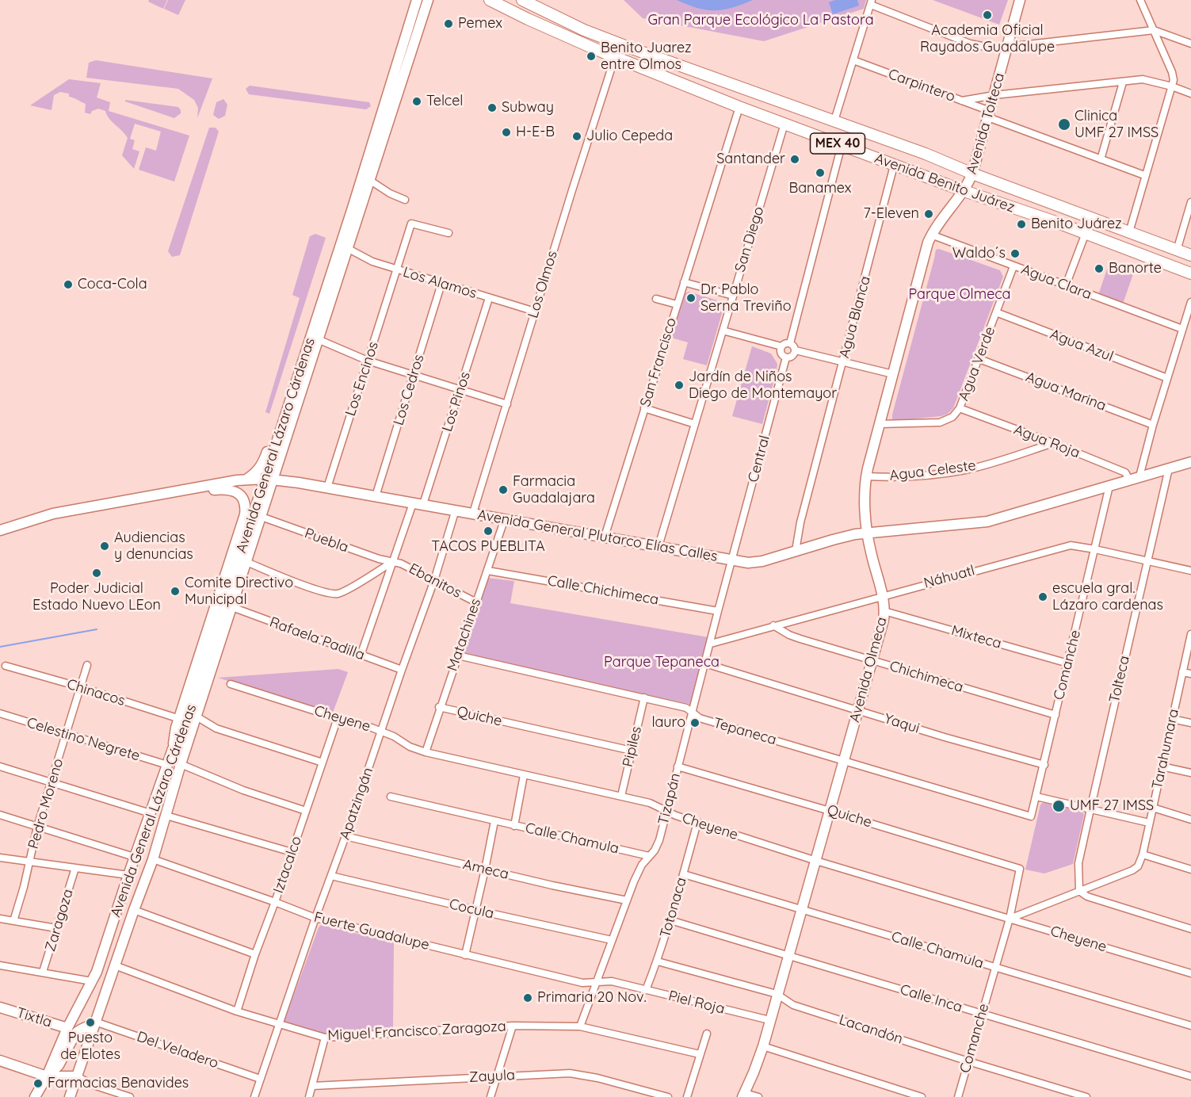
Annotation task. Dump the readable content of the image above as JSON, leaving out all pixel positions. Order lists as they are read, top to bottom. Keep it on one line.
{"streets":{"main road":["MEX 40","Avenida Benito Juárez"],"street":["Carpintero","Avenida Tolteca","San Diego","Agua Clara","Los Alamos","Los Olmos","Agua Blanca","Agua Azul","San Francisco","Agua Verde","Los Encinos","Los Cedros","Agua Marina","Los Pinos","Agua Roja","Avenida General Lázaro Cárdenas","Central","Agua Celeste","Avenida General Plutarco Elías Calles","Puebla","Náhuatl","Ebanitos","Calle Chichimeca","Matachines","Mixteca","Rafaela Padilla","Comanche","Avenida Olmeca","Chichimeca","Tolteca","Chinacos","Quiche","Cheyene","Yaqui","Tepaneca","Celestino Negrete","Pipiles","Tarahumara","Tizapán","Pedro Moreno","Apatzingán","Calle Chamula","Iztacalco","Ameca","Totonaca","Cocula","Zaragoza","Fuerte Guadalupe","Calle Inca","Piel Roja","Tixtla","Lacandón","Miguel Francisco Zaragoza","Del Veladero","Zayula"]},"crossings":[["Carpintero","Avenida Tolteca"],["Avenida Tolteca","Avenida Benito Juárez"],["Avenida Tolteca","Avenida Olmeca"],["Avenida Benito Juárez","San Diego"],["Avenida Benito Juárez","Los Olmos"],["Avenida Benito Juárez","Agua Blanca"],["Avenida Benito Juárez","San Francisco"],["Avenida Benito Juárez","Avenida Olmeca"],["San Diego","Avenida General Plutarco Elías Calles"],["Agua Clara","Agua Verde"],["Agua Clara","Avenida Olmeca"],["Los Alamos","Los Olmos"],["Los Alamos","Los Encinos"],["Los Alamos","Los Cedros"],["Los Alamos","Los Pinos"],["Los Alamos","Avenida General Lázaro Cárdenas"],["Los Olmos","Avenida General Plutarco Elías Calles"],["Agua Blanca","Avenida General Plutarco Elías Calles"],["Agua Azul","Agua Verde"],["San Francisco","Avenida General Plutarco Elías Calles"],["Agua Verde","Agua Marina"],["Agua Verde","Agua Roja"],["Agua Verde","Avenida Olmeca"],["Los Encinos","Avenida General Plutarco Elías Calles"],["Los Cedros","Avenida General Plutarco Elías Calles"],["Los Pinos","Avenida General Plutarco Elías Calles"],["Agua Roja","Agua Celeste"],["Agua Roja","Avenida General Plutarco Elías Calles"],["Avenida General Lázaro Cárdenas","Avenida General Plutarco Elías Calles"],["Avenida General Lázaro Cárdenas","Puebla"],["Avenida General Lázaro Cárdenas","Rafaela Padilla"],["Avenida General Lázaro Cárdenas","Chinacos"],["Avenida General Lázaro Cárdenas","Celestino Negrete"],["Avenida General Lázaro Cárdenas","Fuerte Guadalupe"],["Avenida General Lázaro Cárdenas","Tixtla"],["Avenida General Lázaro Cárdenas","Miguel Francisco Zaragoza"],["Avenida General Lázaro Cárdenas","Del Veladero"],["Central","Avenida General Plutarco Elías Calles"],["Central","Tizapán"],["Agua Celeste","Avenida Olmeca"],["Avenida General Plutarco Elías Calles","Matachines"],["Avenida General Plutarco Elías Calles","Comanche"],["Avenida General Plutarco Elías Calles","Avenida Olmeca"],["Avenida General Plutarco Elías Calles","Tolteca"],["Avenida General Plutarco Elías Calles","Tizapán"],["Avenida General Plutarco Elías Calles","Apatzingán"],["Puebla","Ebanitos"],["Náhuatl","Comanche"],["Náhuatl","Avenida Olmeca"],["Náhuatl","Chichimeca"],["Náhuatl","Tolteca"],["Náhuatl","Tizapán"],["Ebanitos","Matachines"],["Ebanitos","Apatzingán"],["Calle Chichimeca","Matachines"],["Calle Chichimeca","Tizapán"],["Matachines","Quiche"],["Matachines","Cheyene"],["Matachines","Tepaneca"],["Mixteca","Comanche"],["Mixteca","Avenida Olmeca"],["Rafaela Padilla","Apatzingán"],["Comanche","Chichimeca"],["Comanche","Quiche"],["Comanche","Cheyene"],["Comanche","Yaqui"],["Comanche","Tepaneca"],["Comanche","Tarahumara"],["Comanche","Calle Chamula"],["Comanche","Calle Inca"],["Comanche","Lacandón"],["Avenida Olmeca","Chichimeca"],["Avenida Olmeca","Quiche"],["Avenida Olmeca","Cheyene"],["Avenida Olmeca","Yaqui"],["Avenida Olmeca","Tepaneca"],["Avenida Olmeca","Calle Chamula"],["Avenida Olmeca","Calle Inca"],["Avenida Olmeca","Piel Roja"],["Avenida Olmeca","Lacandón"],["Tolteca","Tarahumara"],["Chinacos","Pedro Moreno"],["Quiche","Pipiles"],["Quiche","Tizapán"],["Cheyene","Pipiles"],["Cheyene","Tarahumara"],["Cheyene","Tizapán"],["Cheyene","Apatzingán"],["Cheyene","Iztacalco"],["Cheyene","Totonaca"],["Yaqui","Tizapán"],["Tepaneca","Pipiles"],["Tepaneca","Tizapán"],["Celestino Negrete","Pedro Moreno"],["Tizapán","Calle Chamula"],["Tizapán","Ameca"],["Tizapán","Cocula"],["Tizapán","Fuerte Guadalupe"],["Tizapán","Piel Roja"],["Tizapán","Miguel Francisco Zaragoza"],["Apatzingán","Ameca"],["Apatzingán","Cocula"],["Apatzingán","Fuerte Guadalupe"],["Apatzingán","Miguel Francisco Zaragoza"],["Apatzingán","Del Veladero"],["Calle Chamula","Totonaca"],["Iztacalco","Fuerte Guadalupe"],["Iztacalco","Miguel Francisco Zaragoza"],["Totonaca","Calle Inca"],["Totonaca","Piel Roja"],["Totonaca","Lacandón"],["Fuerte Guadalupe","Piel Roja"]],"parks":["Gran Parque Ecológico La Pastora","Parque Olmeca","Parque Tepaneca"],"places":["Academia Oficial Rayados Guadalupe","Pemex","Benito Juarez entre Olmos","Telcel","Subway","Clinica UMF 27 IMSS","H-E-B","Julio Cepeda","Santander","Banamex","7-Eleven","Benito Juárez","Waldo´s","Banorte","Coca-Cola","Dr. Pablo Serna Treviño","Jardín de Niños Diego de Montemayor","Farmacia Guadalajara","TACOS PUEBLITA","Audiencias y denuncias","Poder Judicial Estado Nuevo LEon","Comite Directivo Municipal","escuela gral. Lázaro cardenas","lauro","UMF 27 IMSS","Primaria 20 Nov.","Puesto de Elotes","Farmacias Benavides"]}
